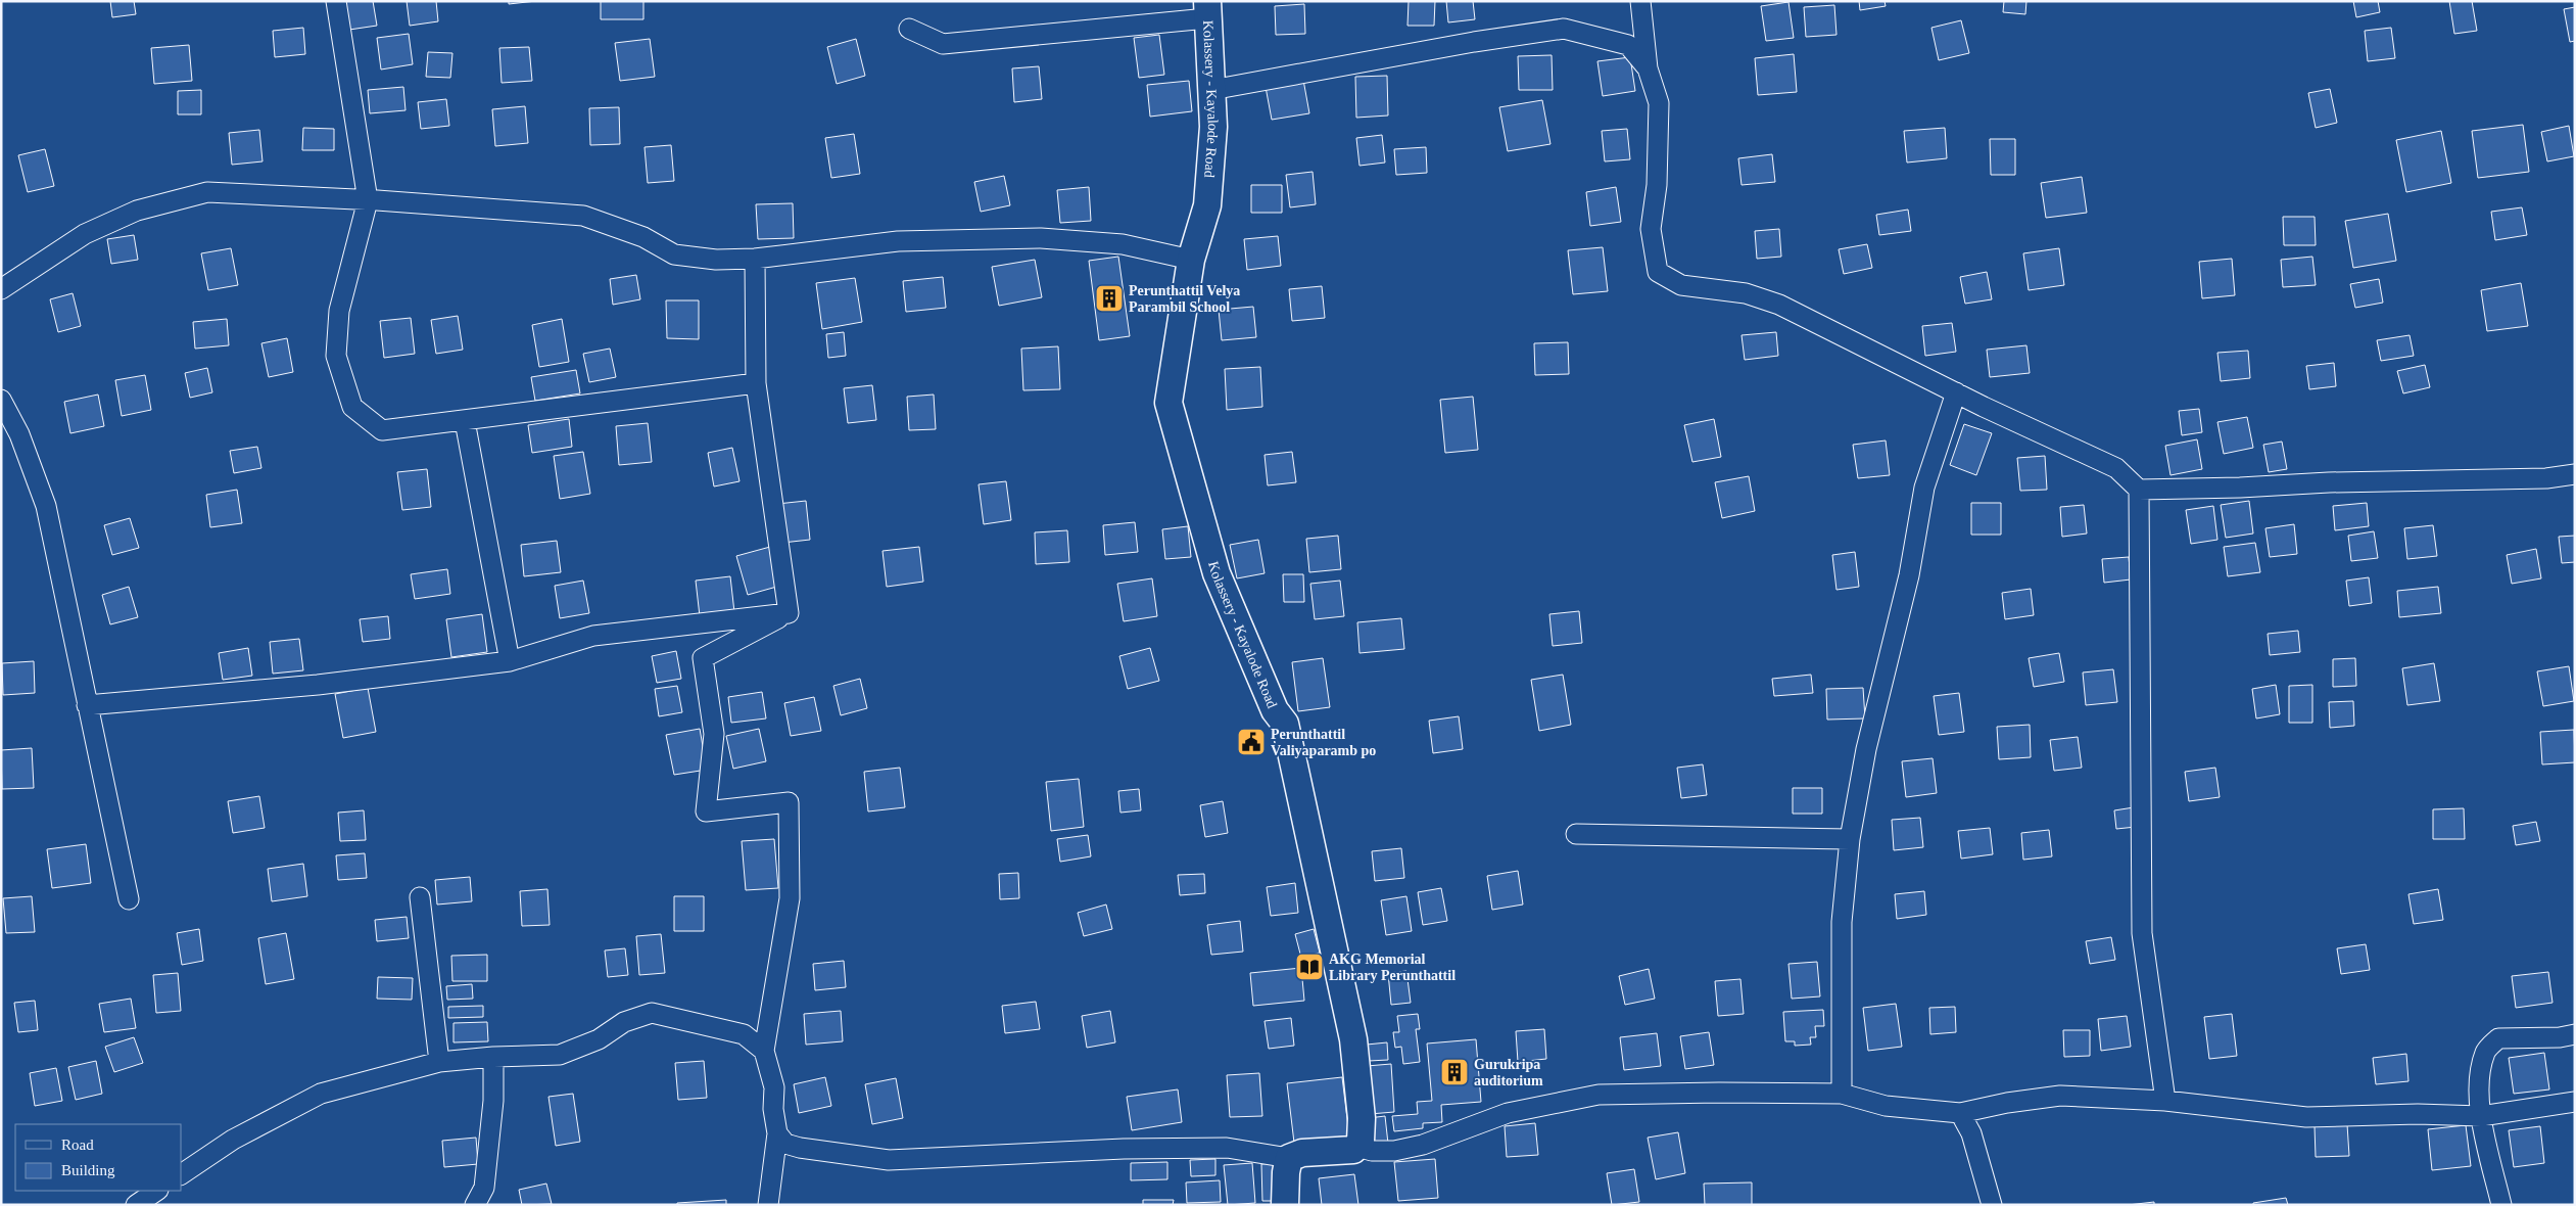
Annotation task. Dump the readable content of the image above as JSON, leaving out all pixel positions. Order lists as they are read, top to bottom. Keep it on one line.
{"streets":{"main road":["Kolassery - Kayalode Road"]},"places":{"building":["Perunthattil Velya Parambil School","Gurukripa auditorium"],"public building":["Perunthattil Valiyaparamb po"],"library":["AKG Memorial Library Perunthattil"]},"legend":["Road","Building"]}
